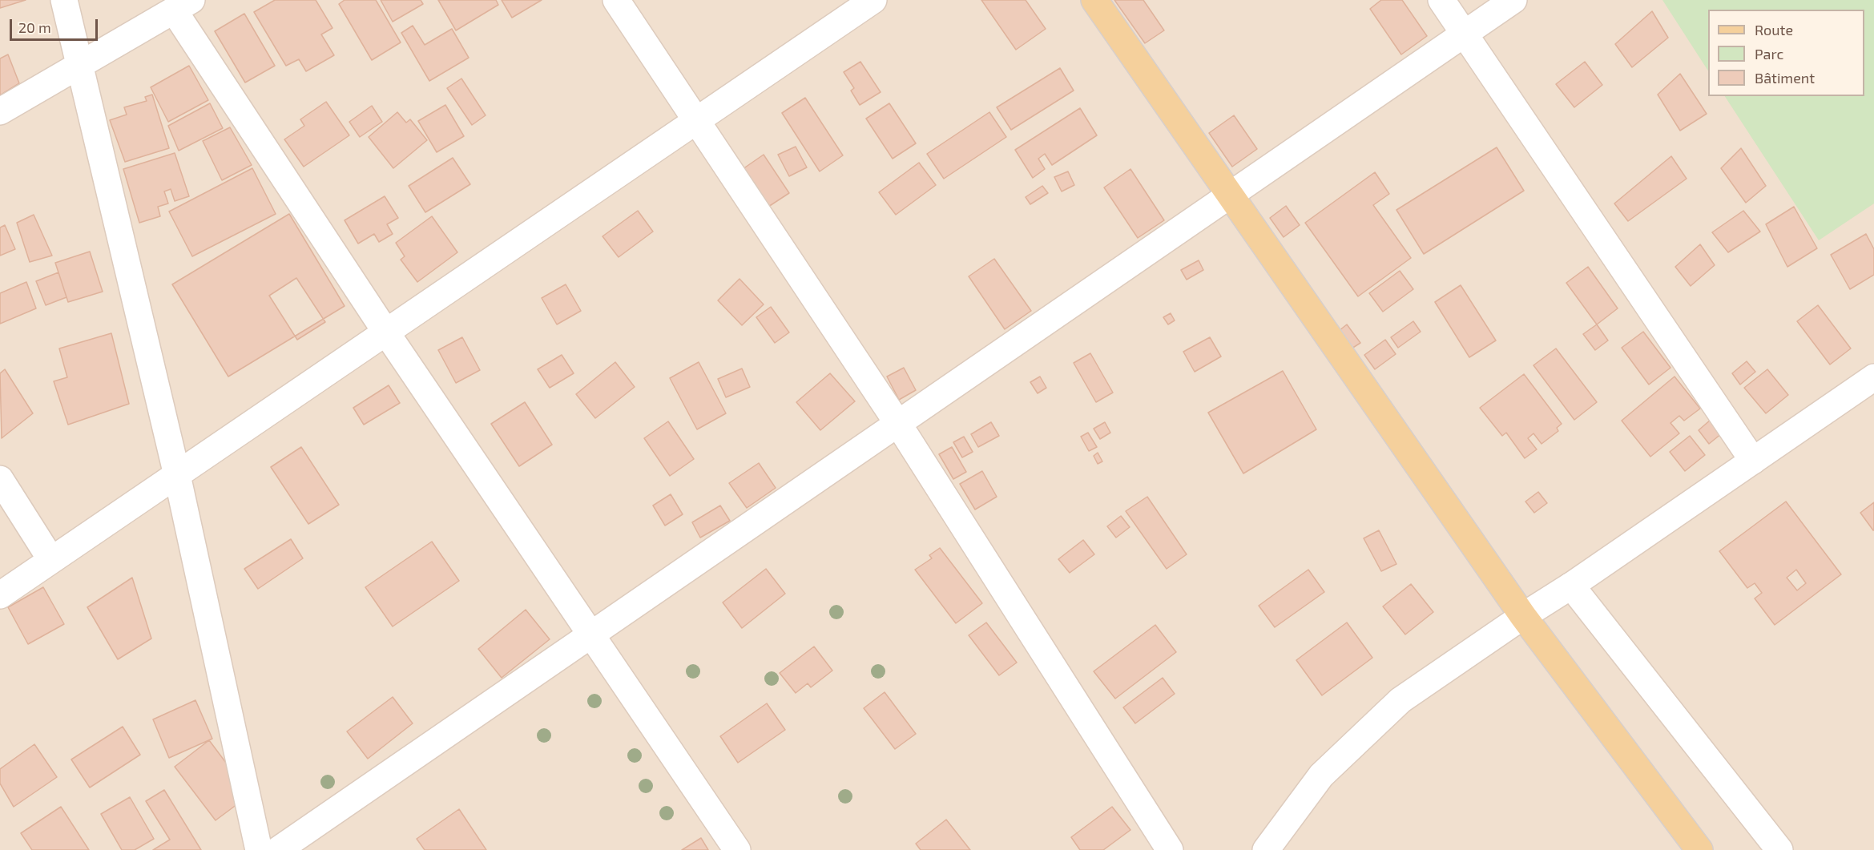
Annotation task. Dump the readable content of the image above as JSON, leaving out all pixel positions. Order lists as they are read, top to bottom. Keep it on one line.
{"legend":["Route","Parc","Bâtiment"],"scale_bar":"20 m"}
